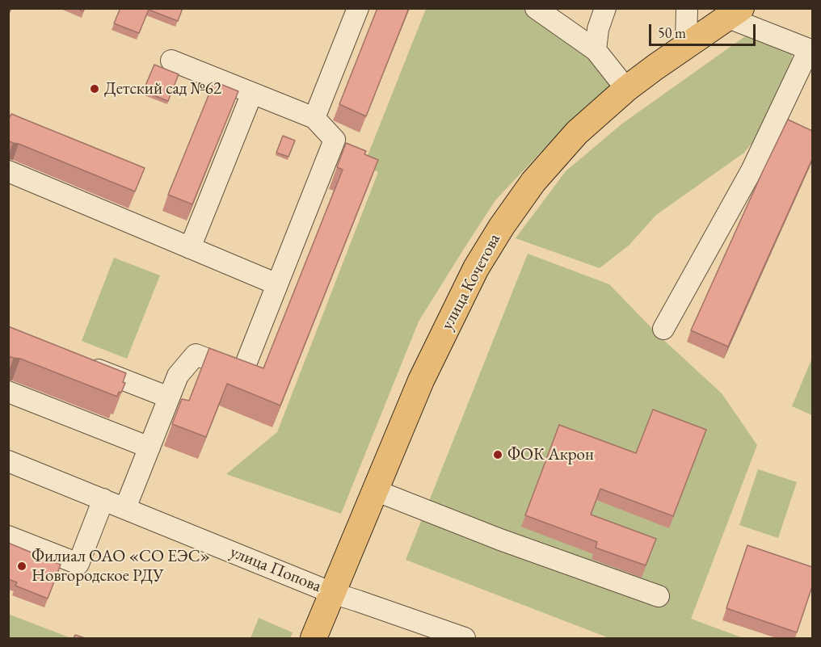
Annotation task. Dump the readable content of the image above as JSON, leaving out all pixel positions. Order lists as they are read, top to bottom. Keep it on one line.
{"streets":{"main road":["улица Кочетова"],"street":["улица Попова"]},"crossings":[["улица Кочетова","улица Попова"]],"places":["Детский сад №62","ФОК Акрон","Филиал ОАО «СО ЕЭС» Новгородское РДУ"],"scale_bar":"50 m"}
